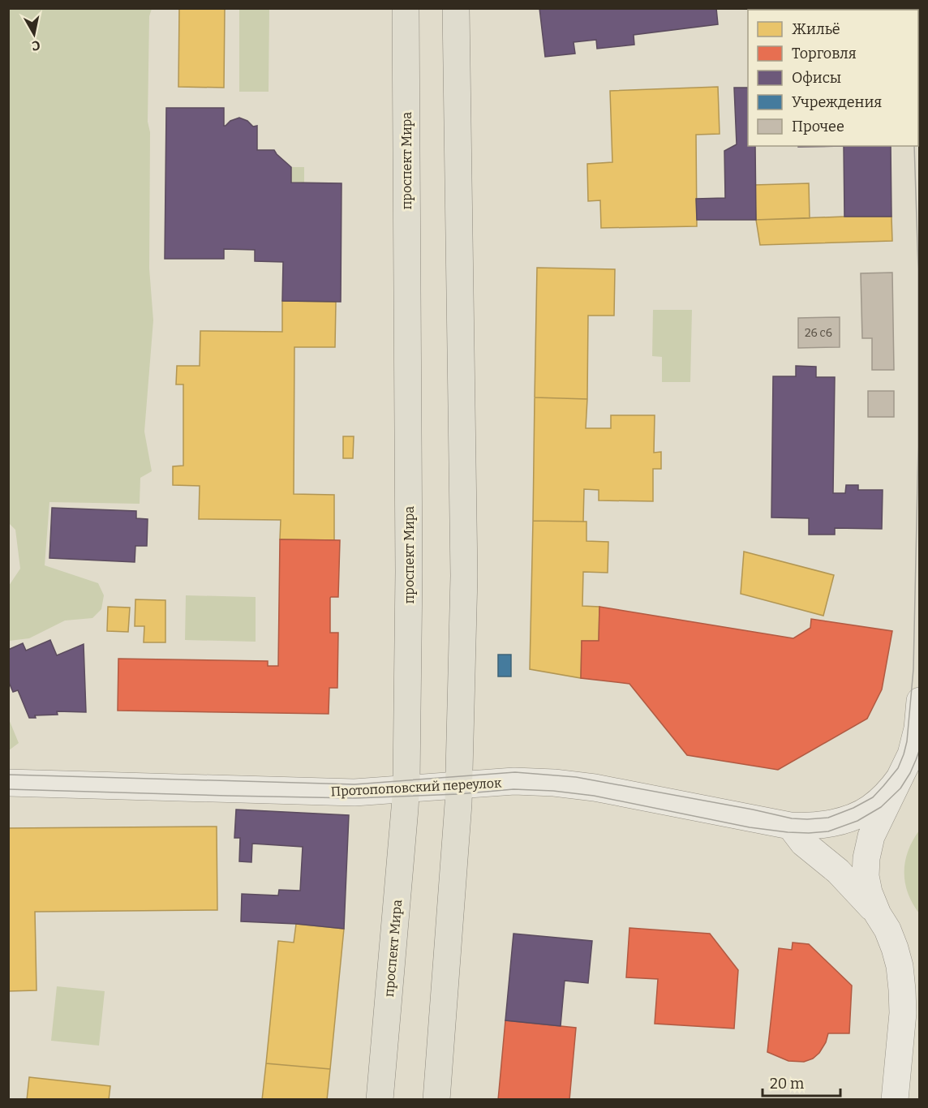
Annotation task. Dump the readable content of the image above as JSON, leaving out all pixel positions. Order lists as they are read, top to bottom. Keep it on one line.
{"streets":{"main road":["проспект Мира"],"street":["Протопоповский переулок"]},"crossings":[["проспект Мира","Протопоповский переулок"]],"house_numbers":["26 c6"],"legend":["Жильё","Торговля","Офисы","Учреждения","Прочее"],"scale_bar":"20 m","north":"bottom"}
